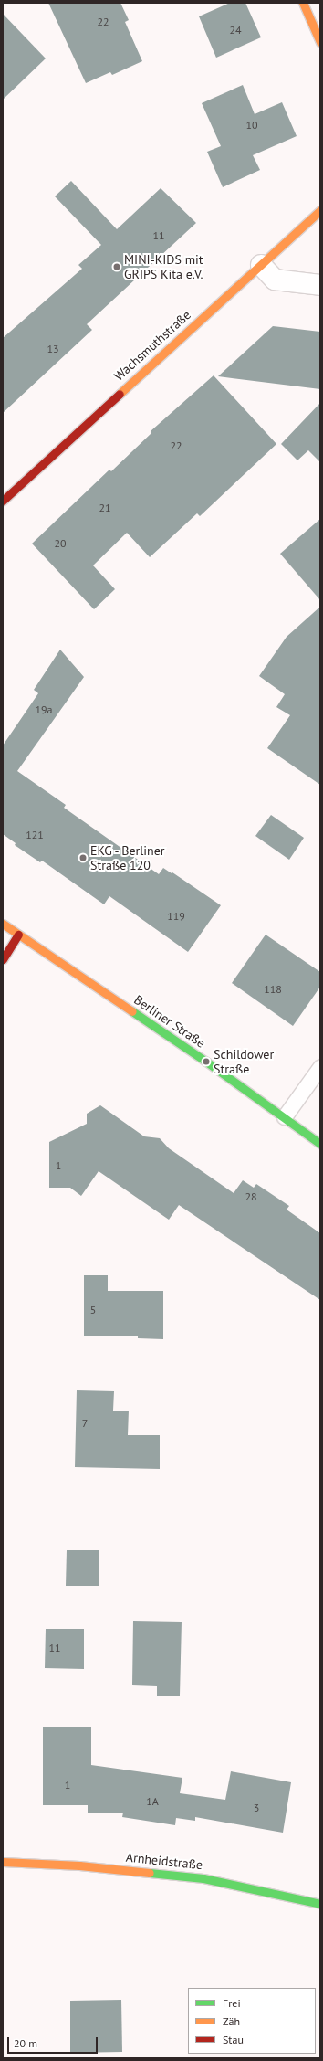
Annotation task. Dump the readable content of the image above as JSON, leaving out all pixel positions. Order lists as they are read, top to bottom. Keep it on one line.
{"streets":{"street":["Wachsmuthstraße","Berliner Straße","Arnheidstraße"]},"places":["MINI-KIDS mit GRIPS Kita e.V.","EKG - Berliner Straße 120","Schildower Straße"],"house_numbers":["22","24","10","11","13","22","21","20","19a","121","119","118","1","28","5","7","11","1","1A","3"],"legend":["Frei","Zäh","Stau"],"scale_bar":"20 m"}
